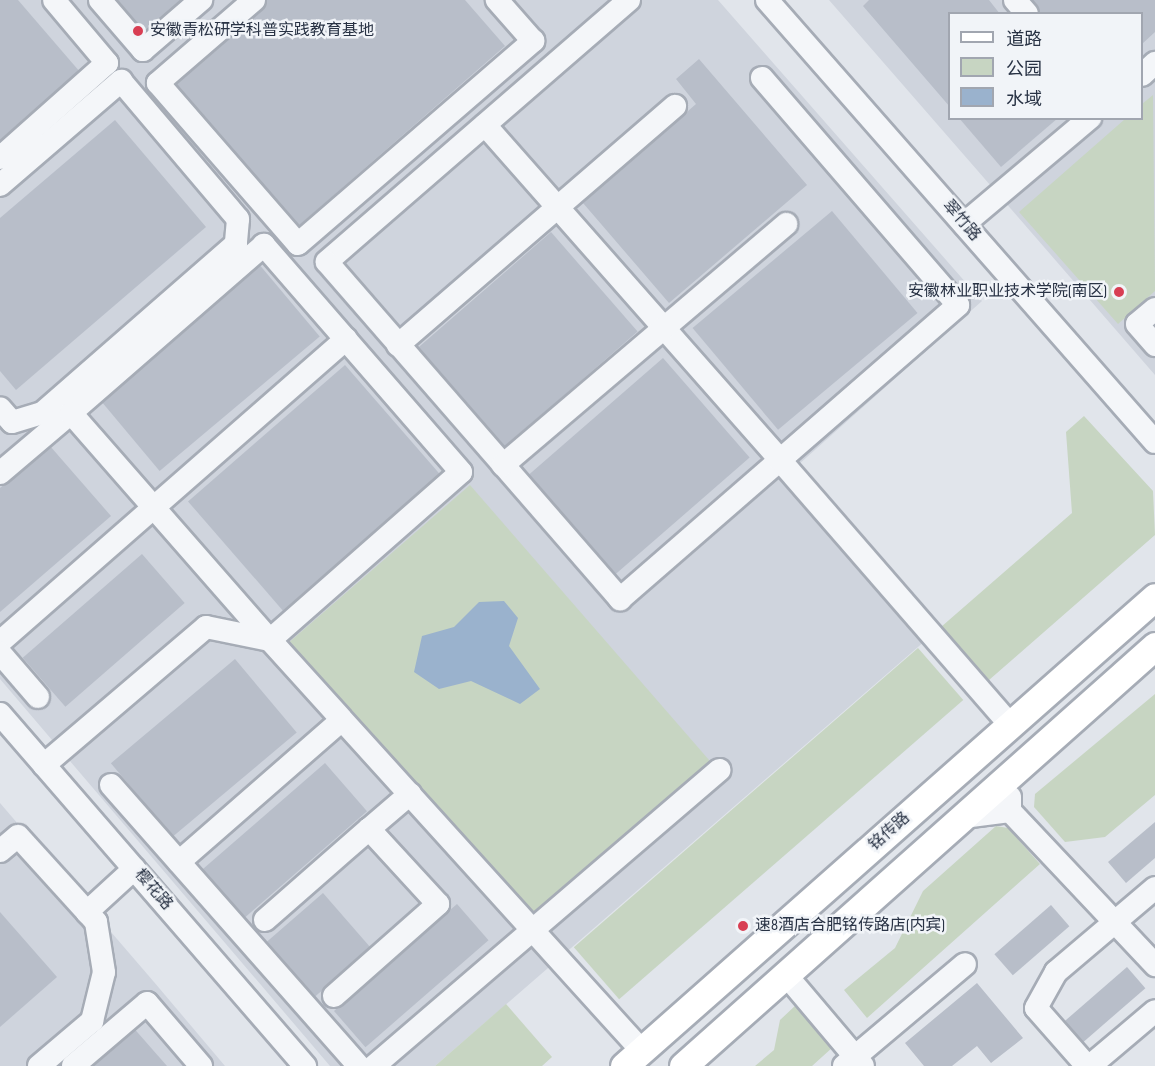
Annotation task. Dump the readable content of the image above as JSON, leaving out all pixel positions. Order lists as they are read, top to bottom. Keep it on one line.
{"streets":{"main road":["铭传路"],"street":["翠竹路","樱花路"]},"places":["安徽青松研学科普实践教育基地","安徽林业职业技术学院(南区)","速8酒店合肥铭传路店(内宾)"],"legend":["道路","公园","水域"]}
